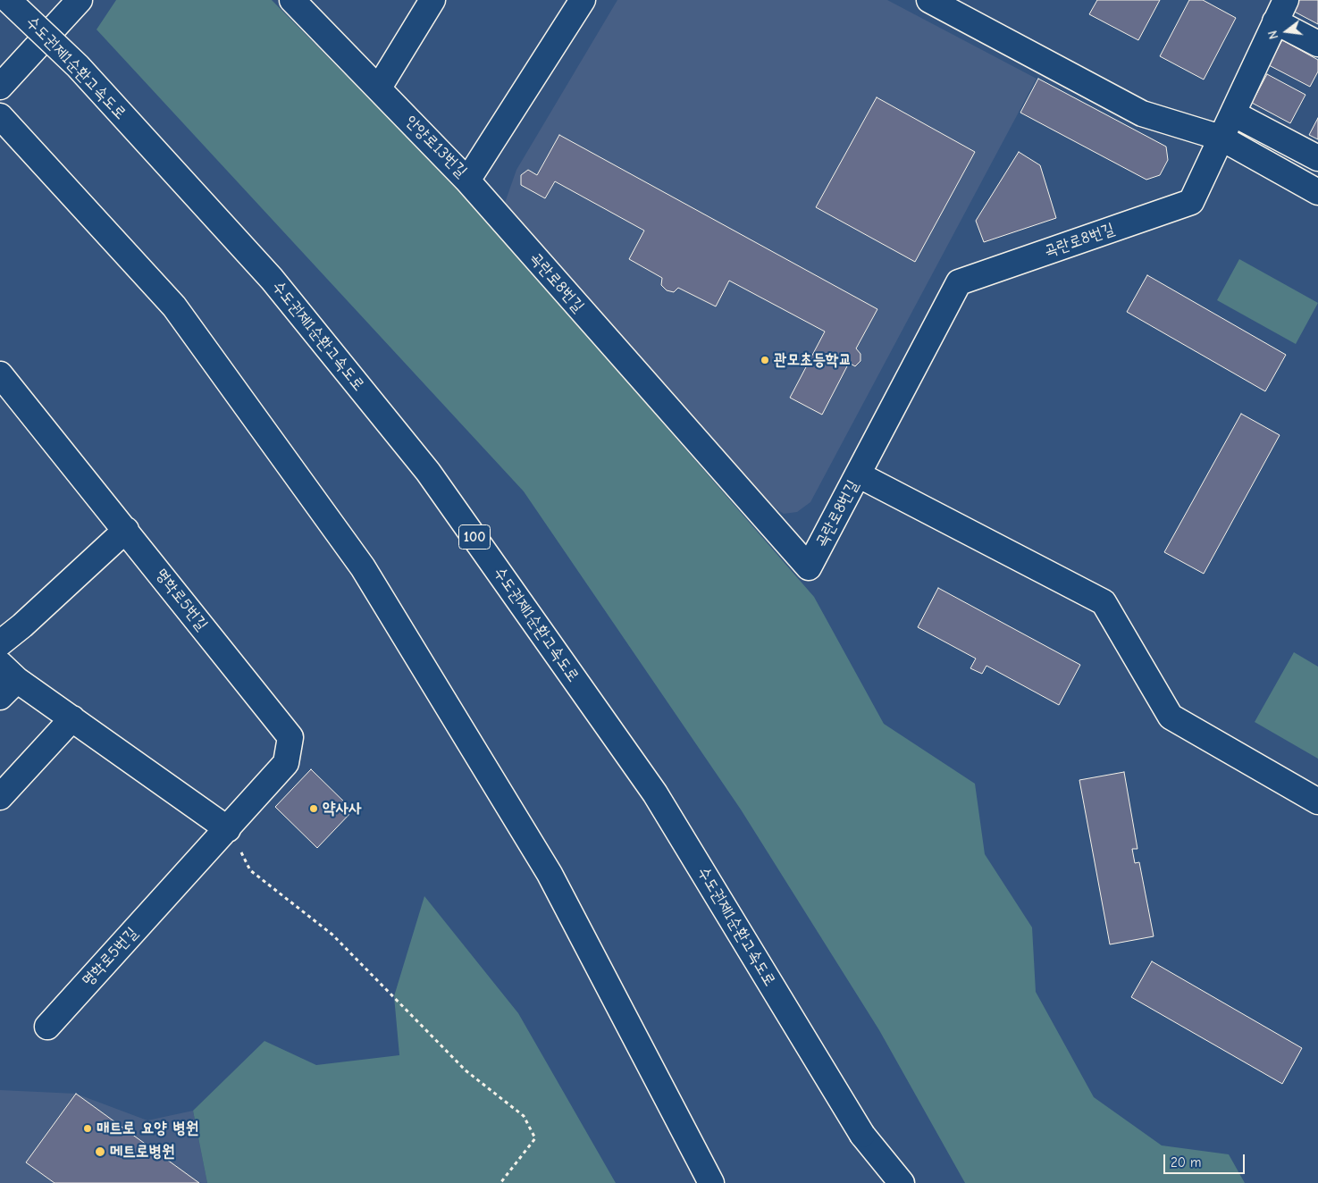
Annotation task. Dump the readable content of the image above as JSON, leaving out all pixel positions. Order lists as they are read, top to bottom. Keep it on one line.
{"streets":{"main road":["수도권제1순환고속도로","안양로13번길","곡란로8번길","100","명학로5번길"]},"crossings":[["안양로13번길","곡란로8번길"]],"places":["관모초등학교","약사사","매트로 요양 병원","메트로병원"],"scale_bar":"20 m","north":"left"}
